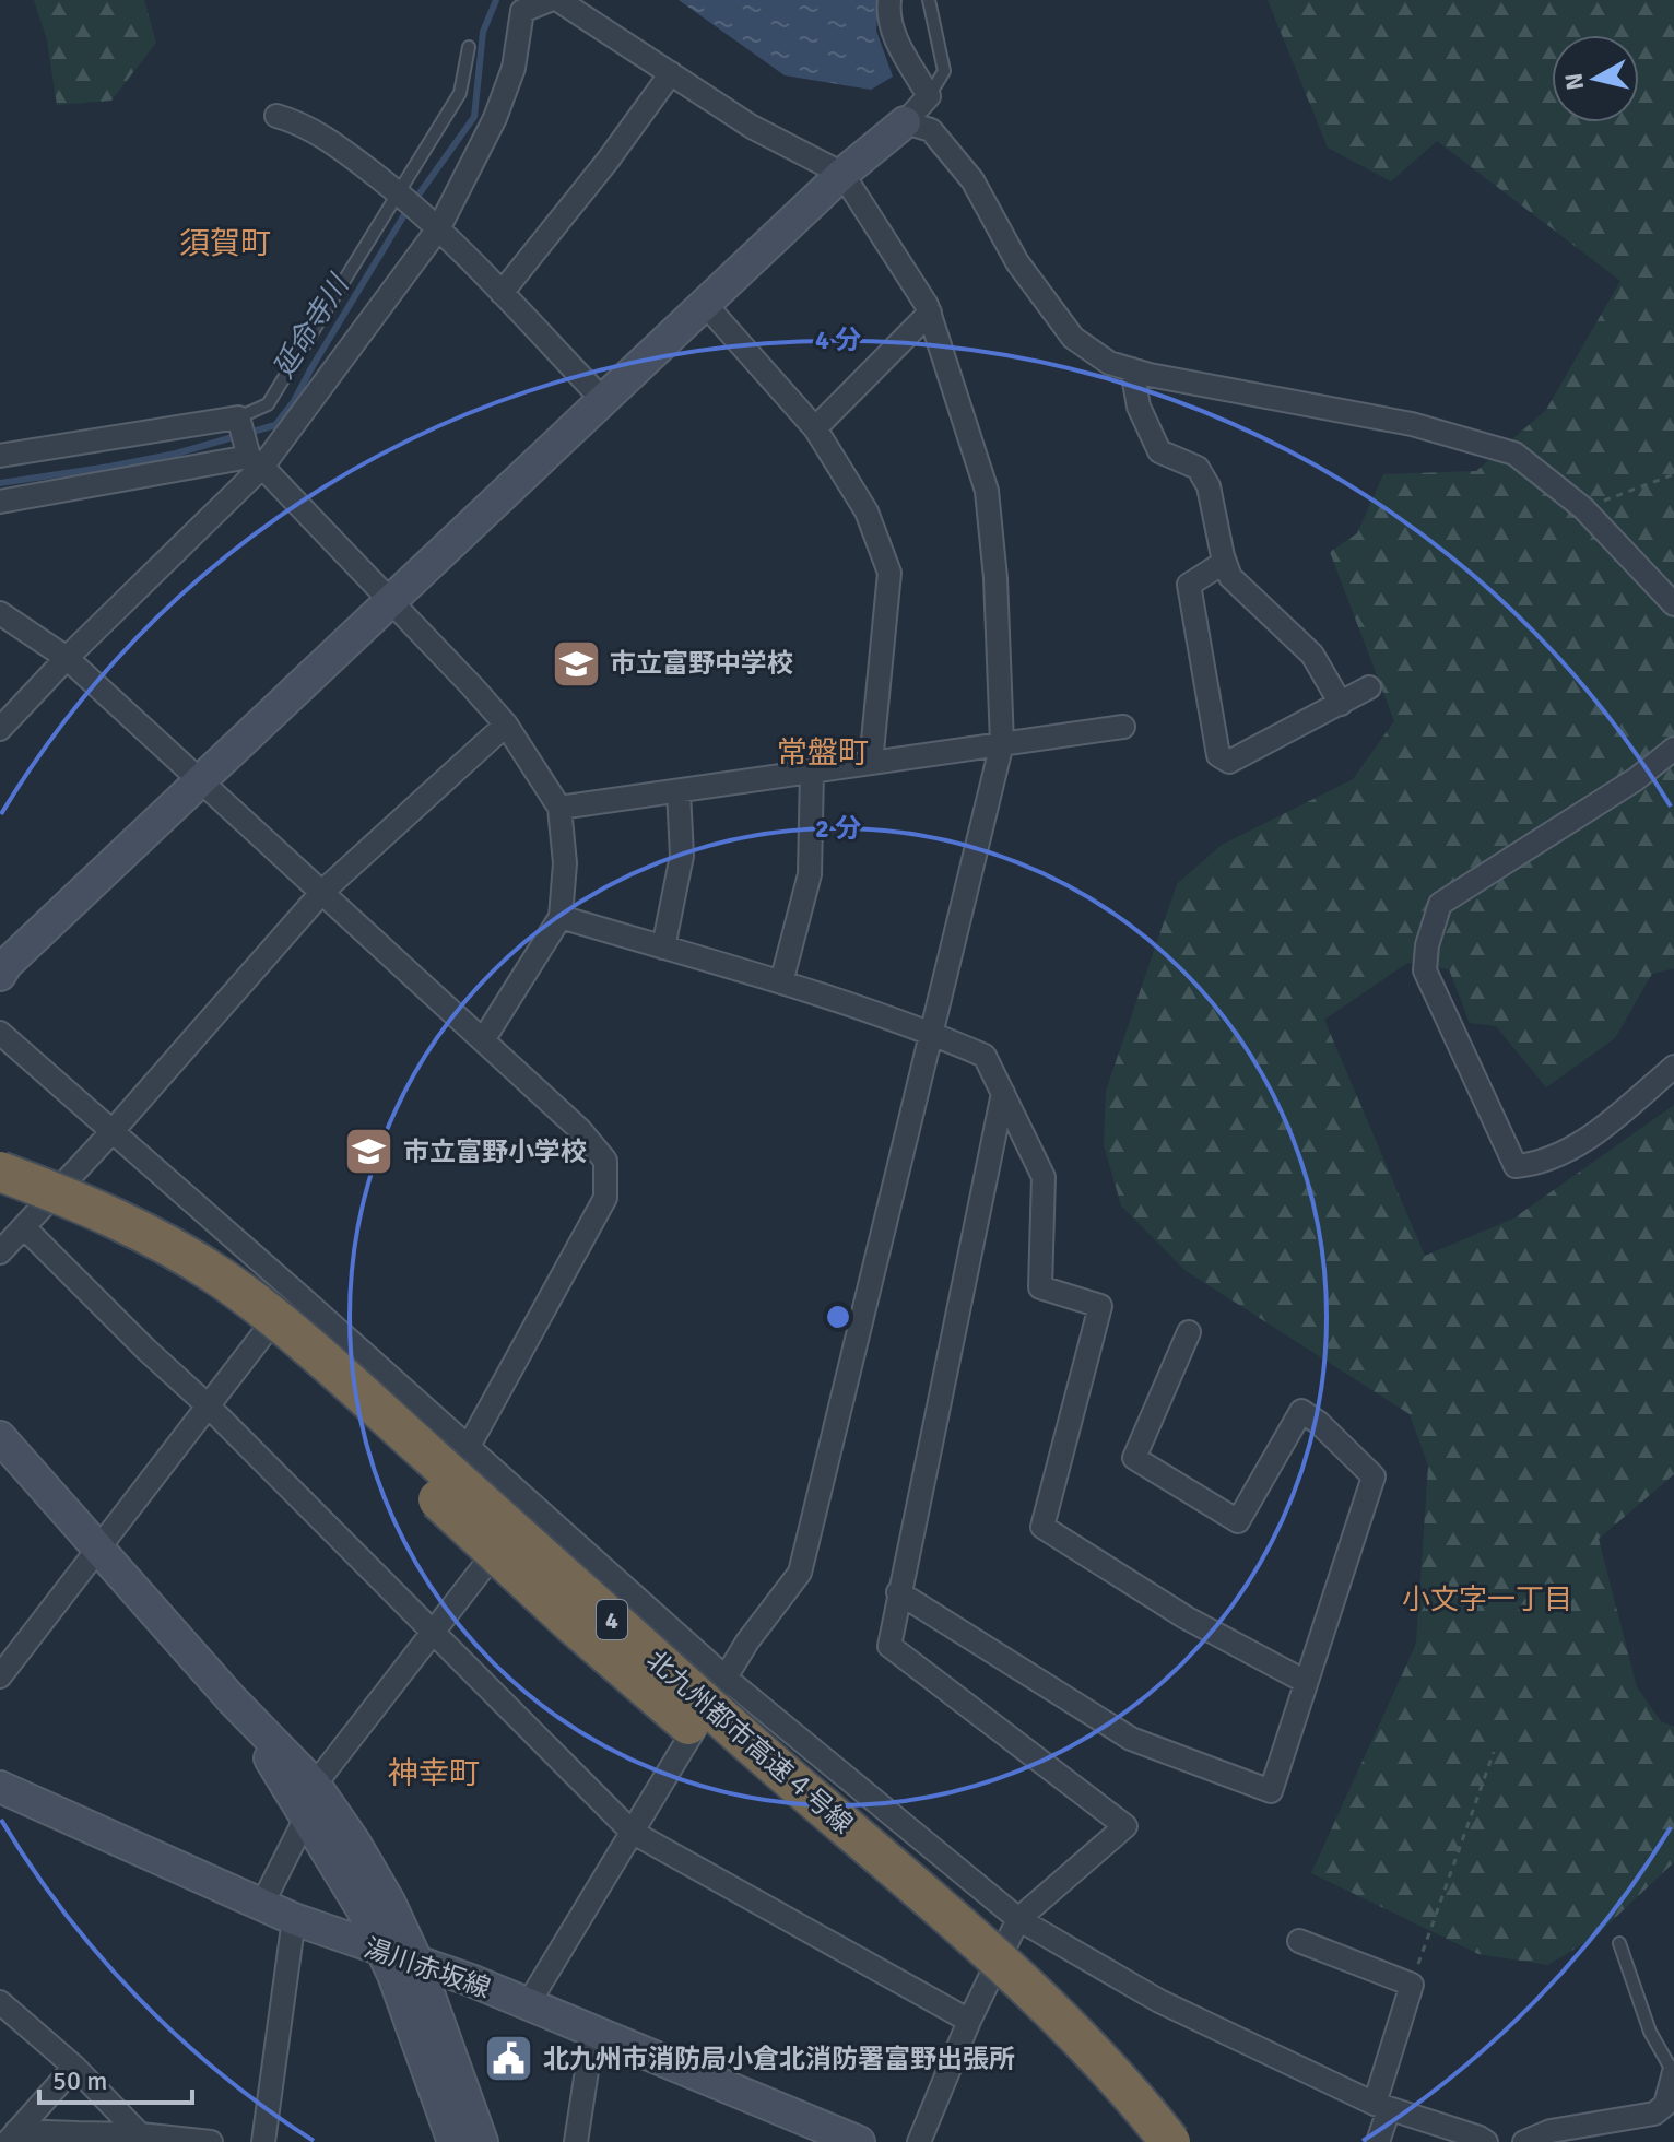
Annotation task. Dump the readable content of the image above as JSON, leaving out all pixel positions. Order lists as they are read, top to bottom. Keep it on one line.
{"streets":{"highway":["4","北九州都市高速４号線"],"street":["湯川赤坂線"]},"districts":["須賀町","常盤町","小文字一丁目","神幸町"],"water":["延命寺川"],"places":{"school or university":["市立富野中学校","市立富野小学校"],"public building":["北九州市消防局小倉北消防署富野出張所"]},"scale_bar":"50 m","north":"left","rings":["4 分","2 分"]}
